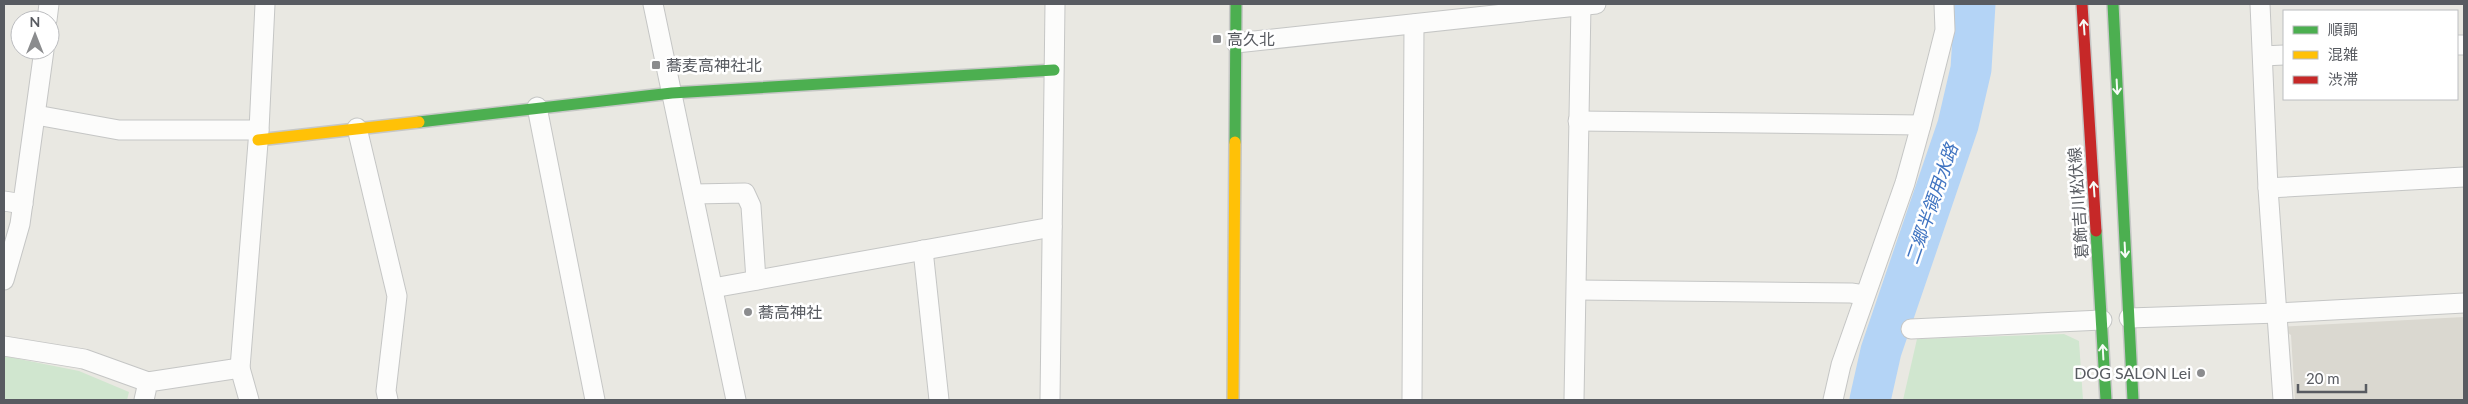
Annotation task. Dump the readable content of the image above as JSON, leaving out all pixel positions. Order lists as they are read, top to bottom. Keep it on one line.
{"streets":{"street":["葛飾吉川松伏線"]},"water":["二郷半領用水路"],"places":{"transit":["高久北","蕎麦高神社北"],"other":["蕎高神社","DOG SALON Lei"]},"legend":["順調","混雑","渋滞"],"scale_bar":"20 m","north":"top"}
